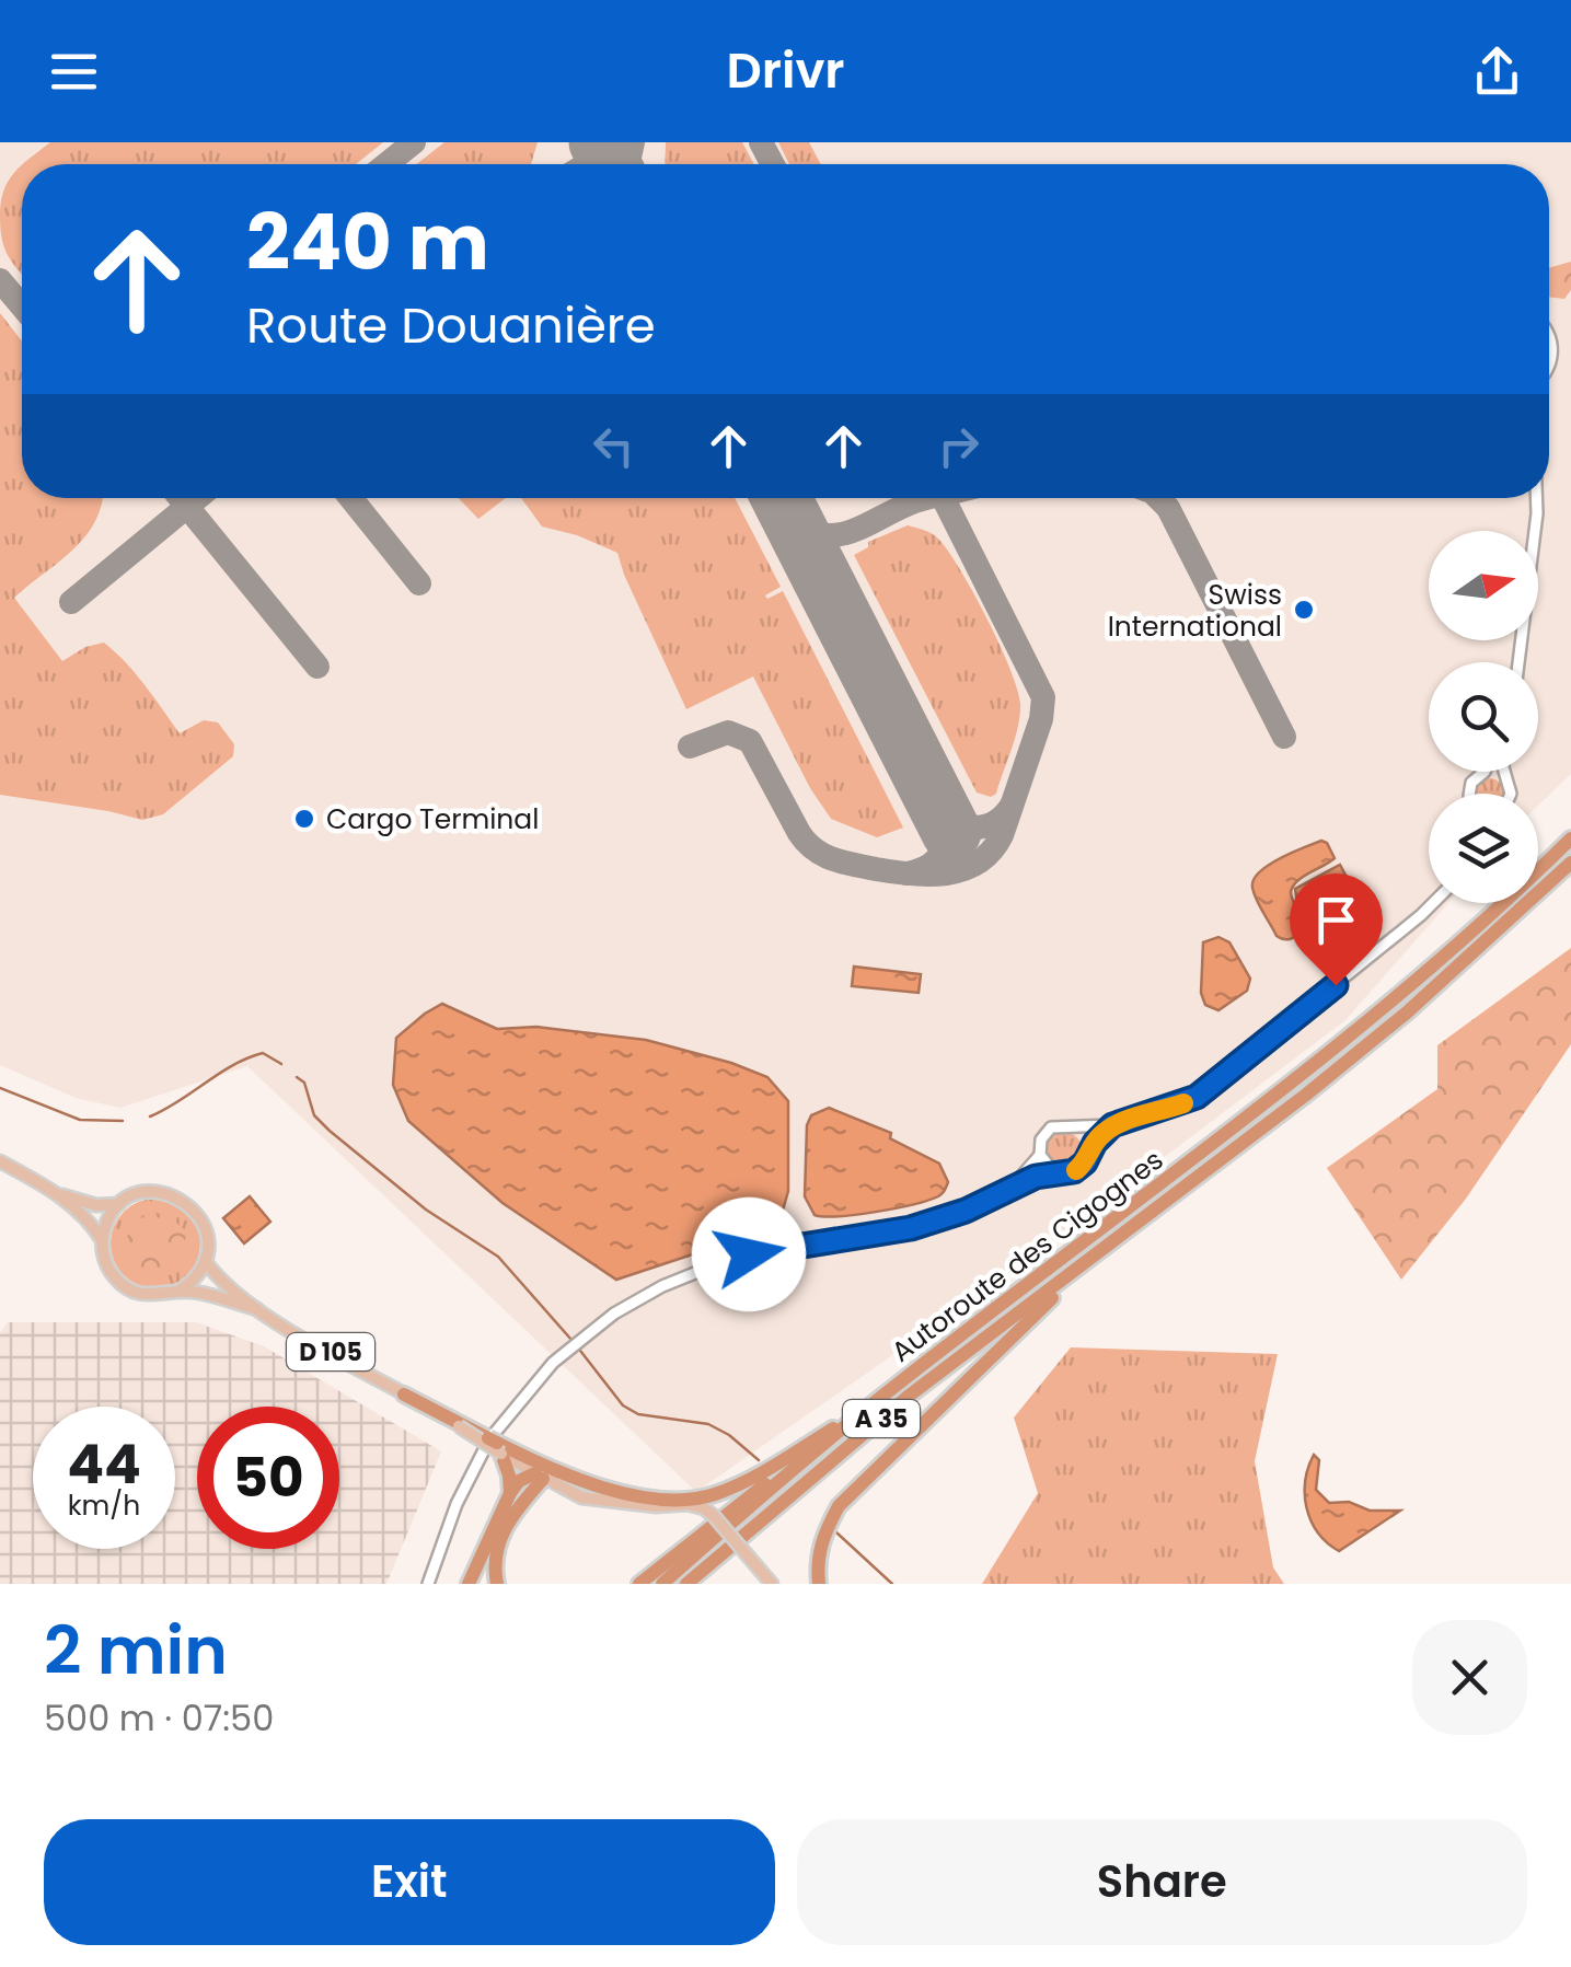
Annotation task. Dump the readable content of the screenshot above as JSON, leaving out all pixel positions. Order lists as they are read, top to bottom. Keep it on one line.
{"streets":{"highway":["Autoroute des Cigognes","A 35"],"main road":["D 105"]},"places":["Swiss International","Cargo Terminal"],"north":"right","page":{"header":"Drivr","turn":["240 m","Route Douanière"],"speed":"44 km/h","limit":"50","heading":["2 min","500 m · 07:50"],"buttons":["Exit","Share"]}}
